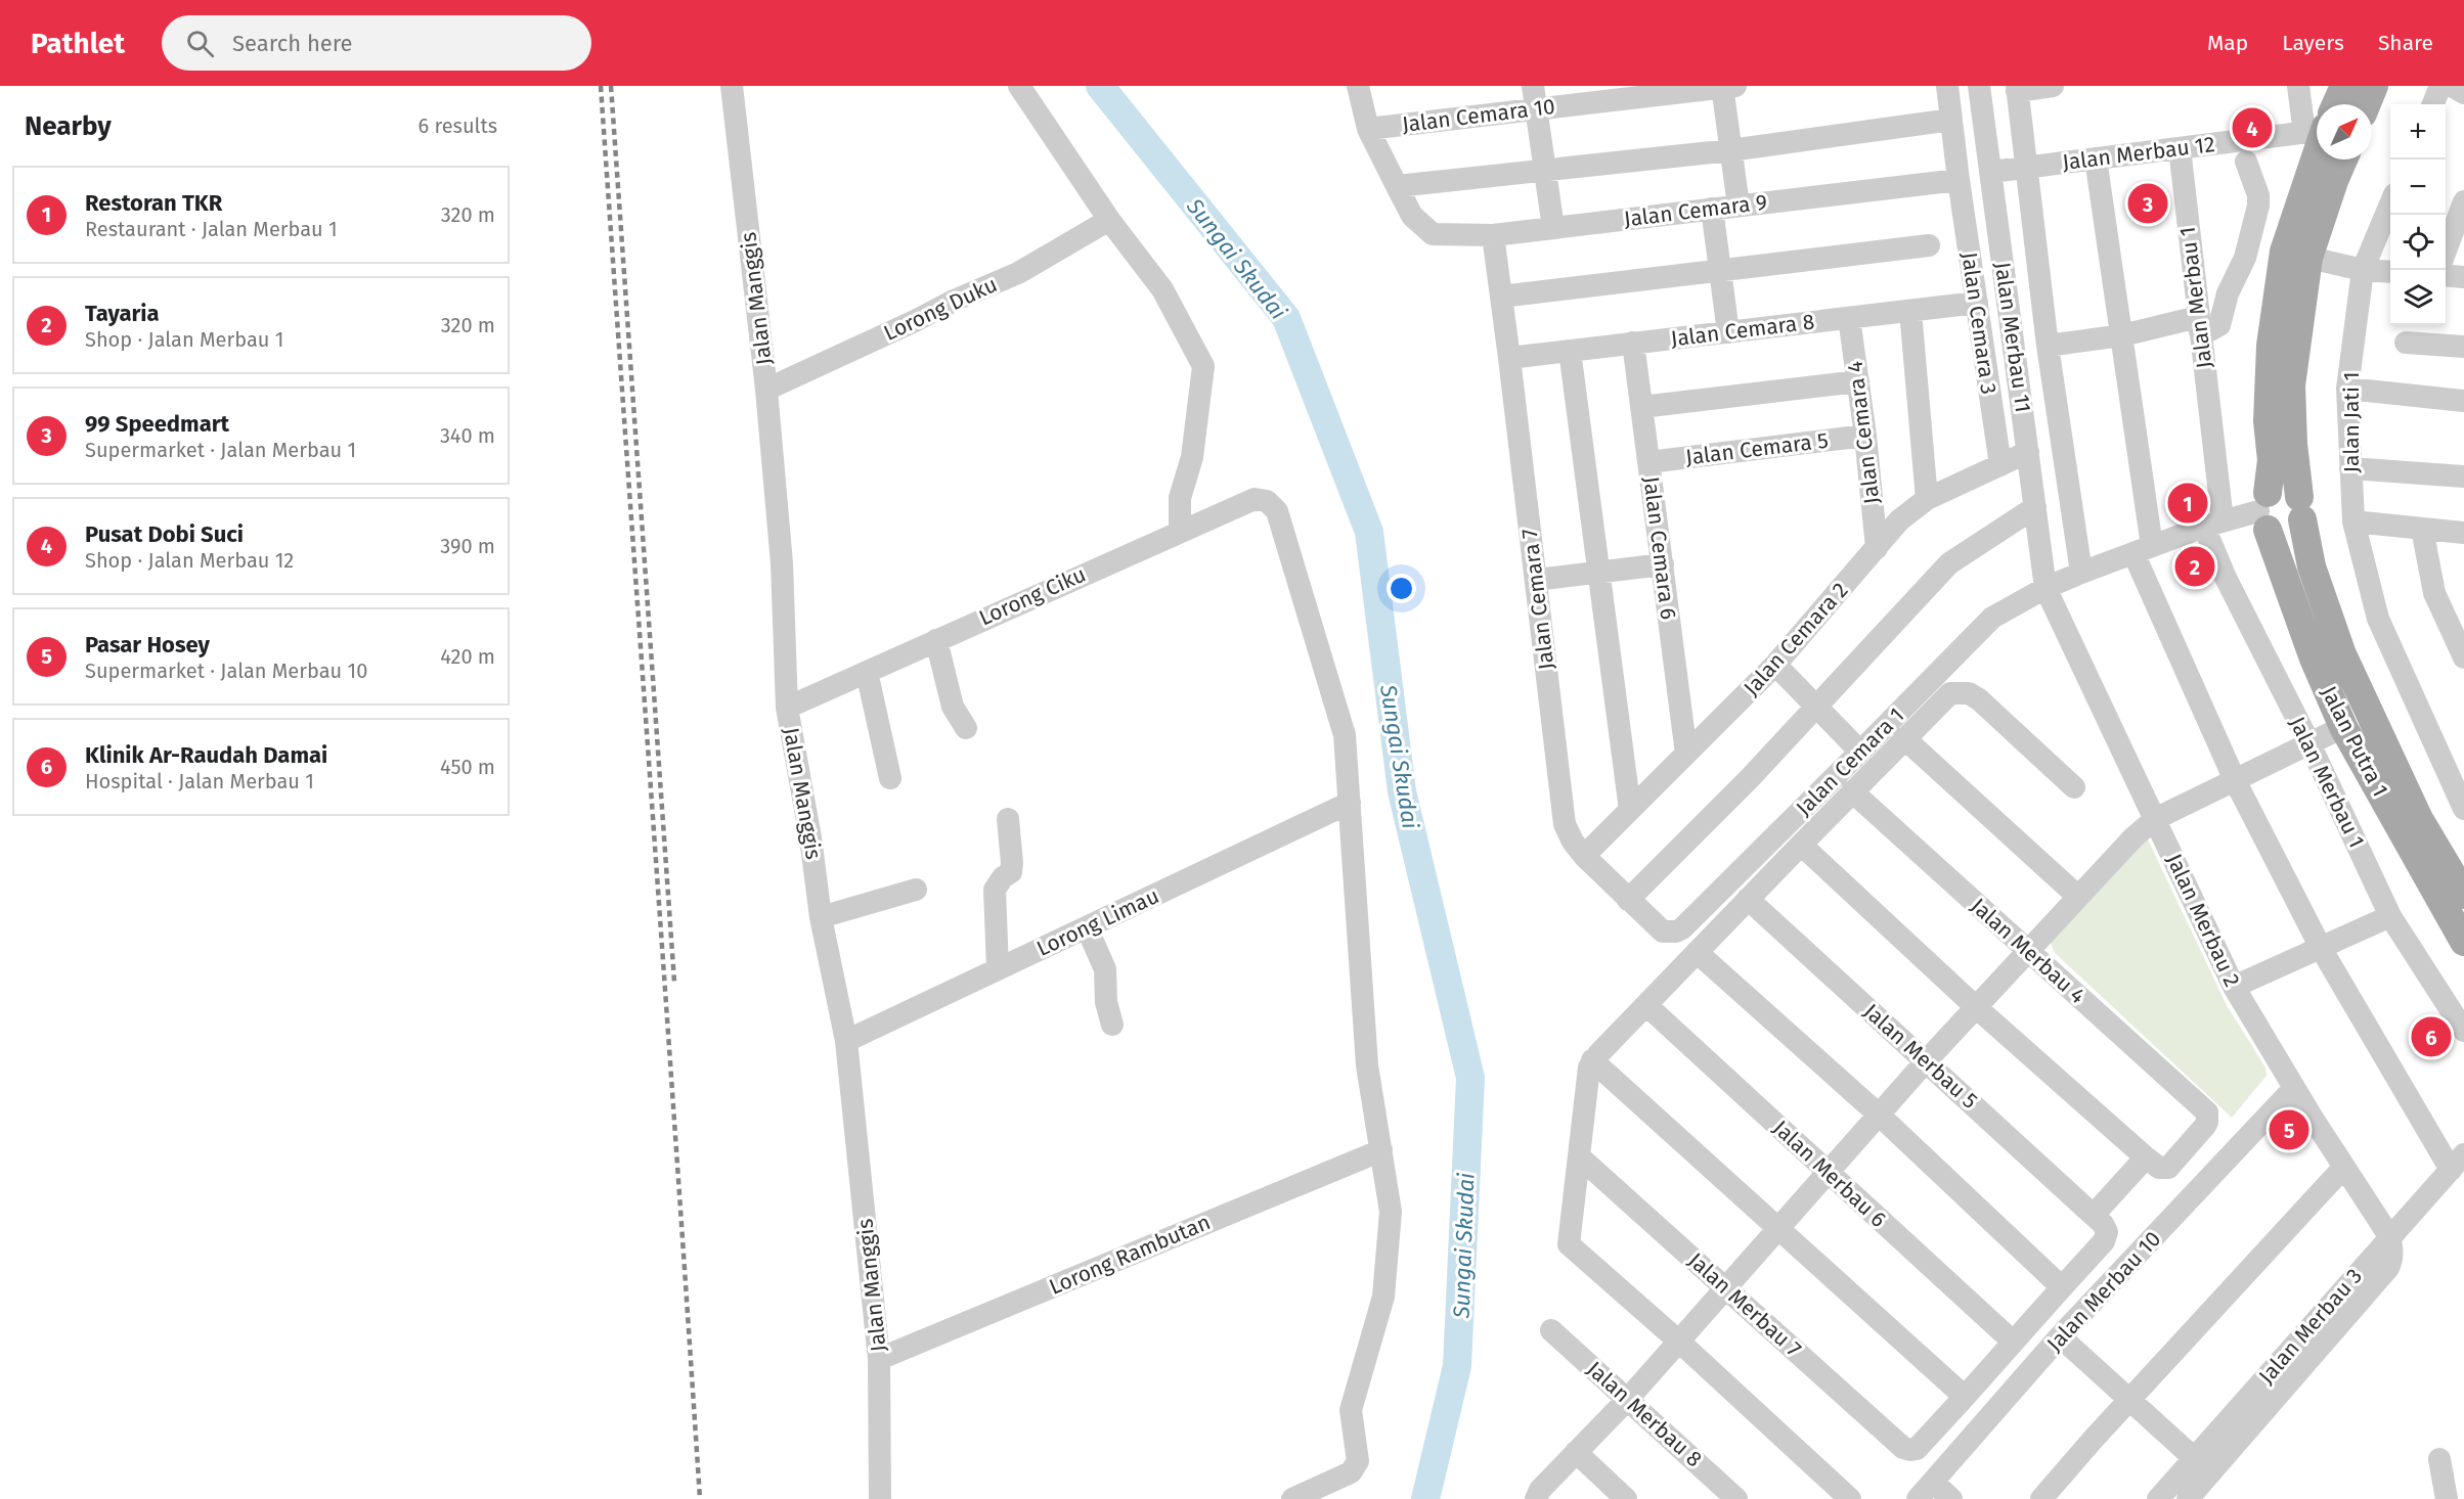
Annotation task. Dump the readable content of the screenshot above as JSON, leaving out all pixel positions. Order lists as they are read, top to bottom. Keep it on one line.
{"streets":{"main road":["Jalan Putra 1"],"street":["Jalan Cemara 10","Jalan Merbau 12","Jalan Cemara 9","Jalan Merbau 1","Jalan Manggis","Lorong Duku","Jalan Cemara 3","Jalan Cemara 8","Jalan Merbau 11","Jalan Jati 1","Jalan Cemara 4","Jalan Cemara 5","Jalan Cemara 6","Lorong Ciku","Jalan Cemara 7","Jalan Cemara 2","Jalan Cemara 1","Jalan Merbau 2","Lorong Limau","Jalan Merbau 4","Jalan Merbau 5","Jalan Merbau 6","Lorong Rambutan","Jalan Merbau 10","Jalan Merbau 7","Jalan Merbau 3","Jalan Merbau 8"]},"crossings":[["Jalan Merbau 12","Jalan Merbau 1"],["Jalan Merbau 12","Jalan Merbau 11"],["Jalan Cemara 9","Jalan Cemara 3"],["Jalan Cemara 9","Jalan Cemara 7"],["Jalan Merbau 1","Jalan Cemara 1"],["Jalan Manggis","Lorong Duku"],["Jalan Manggis","Lorong Ciku"],["Jalan Manggis","Lorong Limau"],["Jalan Manggis","Lorong Rambutan"],["Jalan Cemara 3","Jalan Cemara 8"],["Jalan Cemara 3","Jalan Cemara 2"],["Jalan Cemara 8","Jalan Cemara 4"],["Jalan Cemara 8","Jalan Cemara 6"],["Jalan Cemara 8","Jalan Cemara 7"],["Jalan Merbau 11","Jalan Cemara 2"],["Jalan Merbau 11","Jalan Cemara 1"],["Jalan Merbau 11","Jalan Merbau 2"],["Jalan Cemara 4","Jalan Cemara 5"],["Jalan Cemara 4","Jalan Cemara 2"],["Jalan Cemara 5","Jalan Cemara 6"],["Jalan Cemara 6","Jalan Cemara 2"],["Lorong Ciku","Lorong Limau"],["Jalan Cemara 7","Jalan Cemara 2"],["Jalan Cemara 7","Jalan Cemara 1"],["Jalan Putra 1","Jalan Cemara 1"],["Jalan Cemara 1","Jalan Merbau 2"],["Jalan Merbau 2","Jalan Merbau 10"],["Jalan Merbau 2","Jalan Merbau 3"]],"water":["Sungai Skudai"],"north":"top right","page":{"header":"Pathlet","search":"Search here","nav":["Map","Layers","Share"],"heading":["Nearby","6 results"],"map_buttons":["+","−"],"pins":["4","3","1","2","6","5"],"list":[{"mark":"1","name":"Restoran TKR","note":"Restaurant · Jalan Merbau 1","value":"320 m"},{"mark":"2","name":"Tayaria","note":"Shop · Jalan Merbau 1","value":"320 m"},{"mark":"3","name":"99 Speedmart","note":"Supermarket · Jalan Merbau 1","value":"340 m"},{"mark":"4","name":"Pusat Dobi Suci","note":"Shop · Jalan Merbau 12","value":"390 m"},{"mark":"5","name":"Pasar Hosey","note":"Supermarket · Jalan Merbau 10","value":"420 m"},{"mark":"6","name":"Klinik Ar-Raudah Damai","note":"Hospital · Jalan Merbau 1","value":"450 m"}]}}
